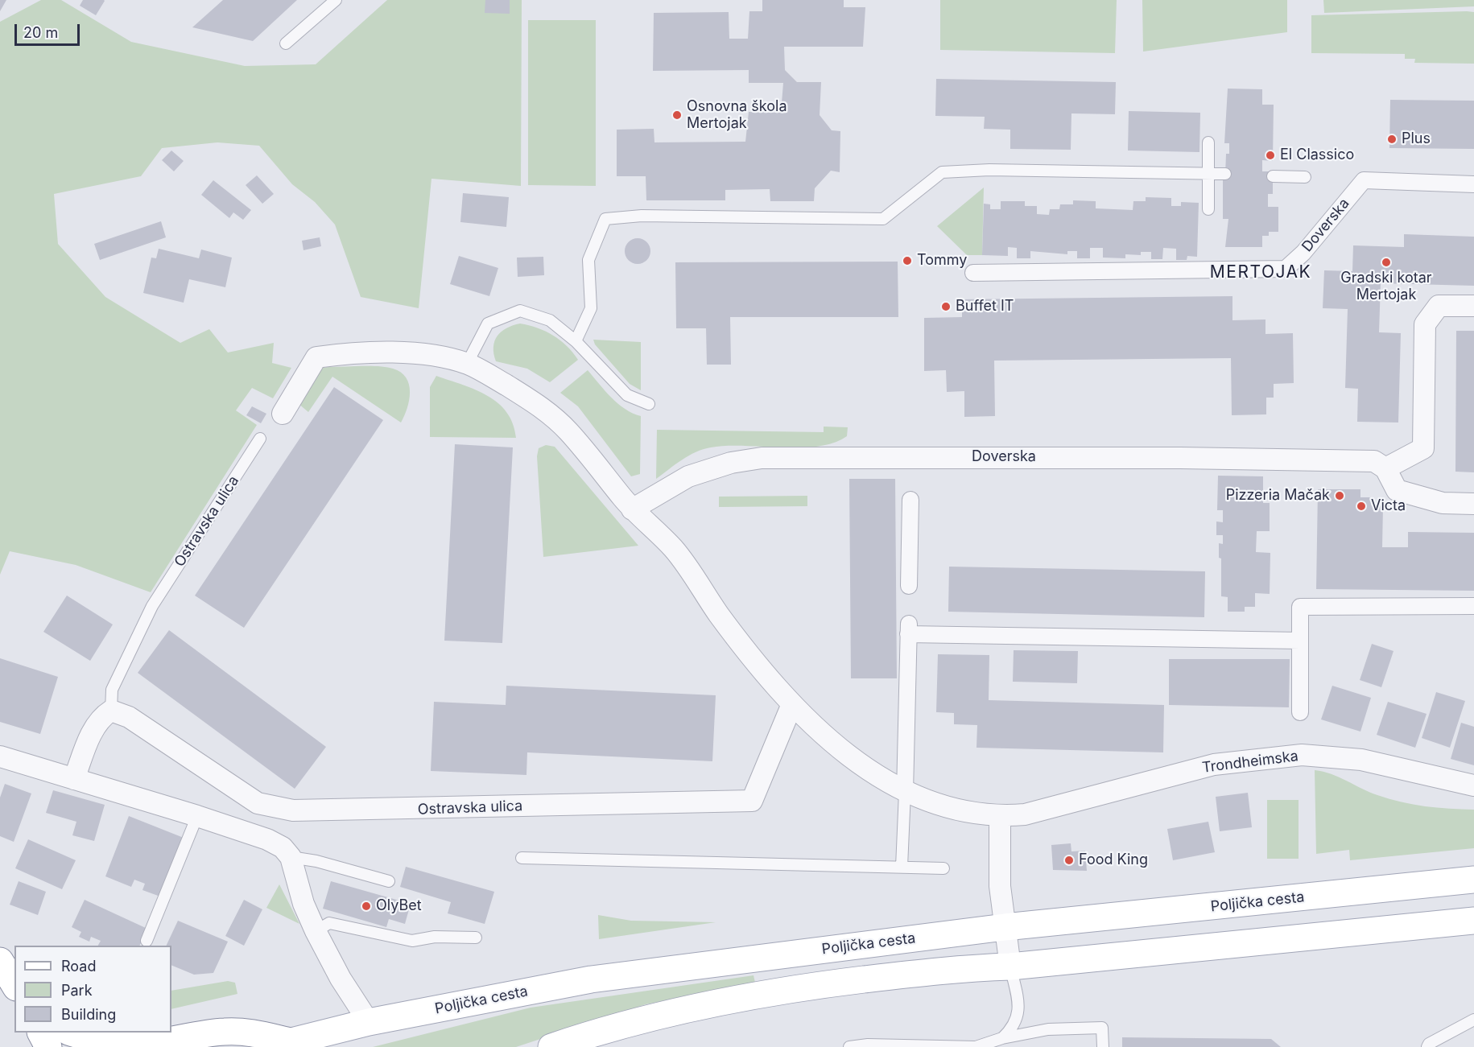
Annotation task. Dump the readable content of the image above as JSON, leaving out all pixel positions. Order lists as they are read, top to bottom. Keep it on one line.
{"streets":{"main road":["Poljička cesta"],"street":["Doverska","Ostravska ulica","Trondheimska"]},"districts":["MERTOJAK"],"places":["Osnovna škola Mertojak","Plus","El Classico","Tommy","Gradski kotar Mertojak","Buffet IT","Pizzeria Mačak","Victa","Food King","OlyBet"],"legend":["Road","Park","Building"],"scale_bar":"20 m"}
